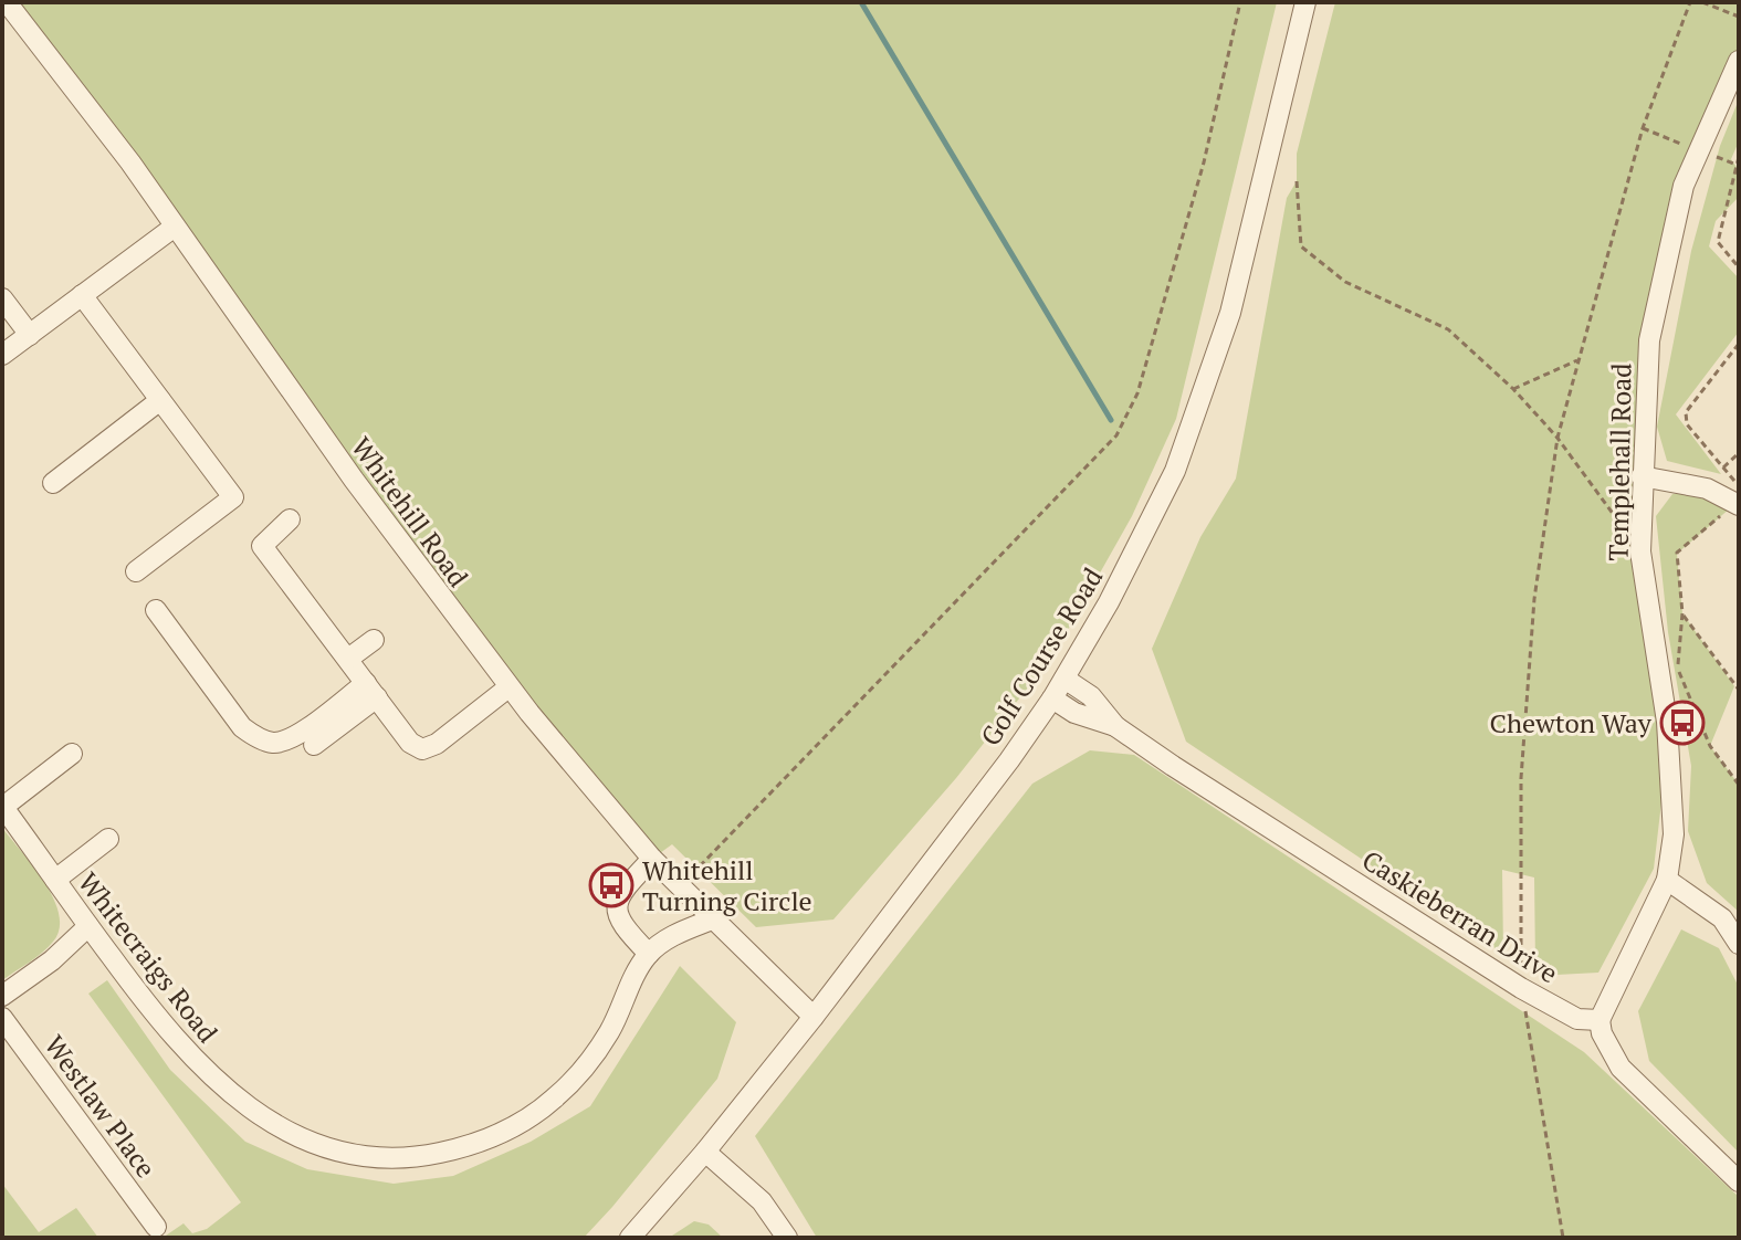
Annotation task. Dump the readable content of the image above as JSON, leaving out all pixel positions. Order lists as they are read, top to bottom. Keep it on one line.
{"streets":{"street":["Templehall Road","Whitehill Road","Golf Course Road","Caskieberran Drive","Whitecraigs Road","Westlaw Place"]},"crossings":[["Templehall Road","Caskieberran Drive"],["Whitehill Road","Golf Course Road"],["Whitehill Road","Whitecraigs Road"],["Golf Course Road","Caskieberran Drive"]],"places":{"bus stop":["Chewton Way","Whitehill Turning Circle"]}}
